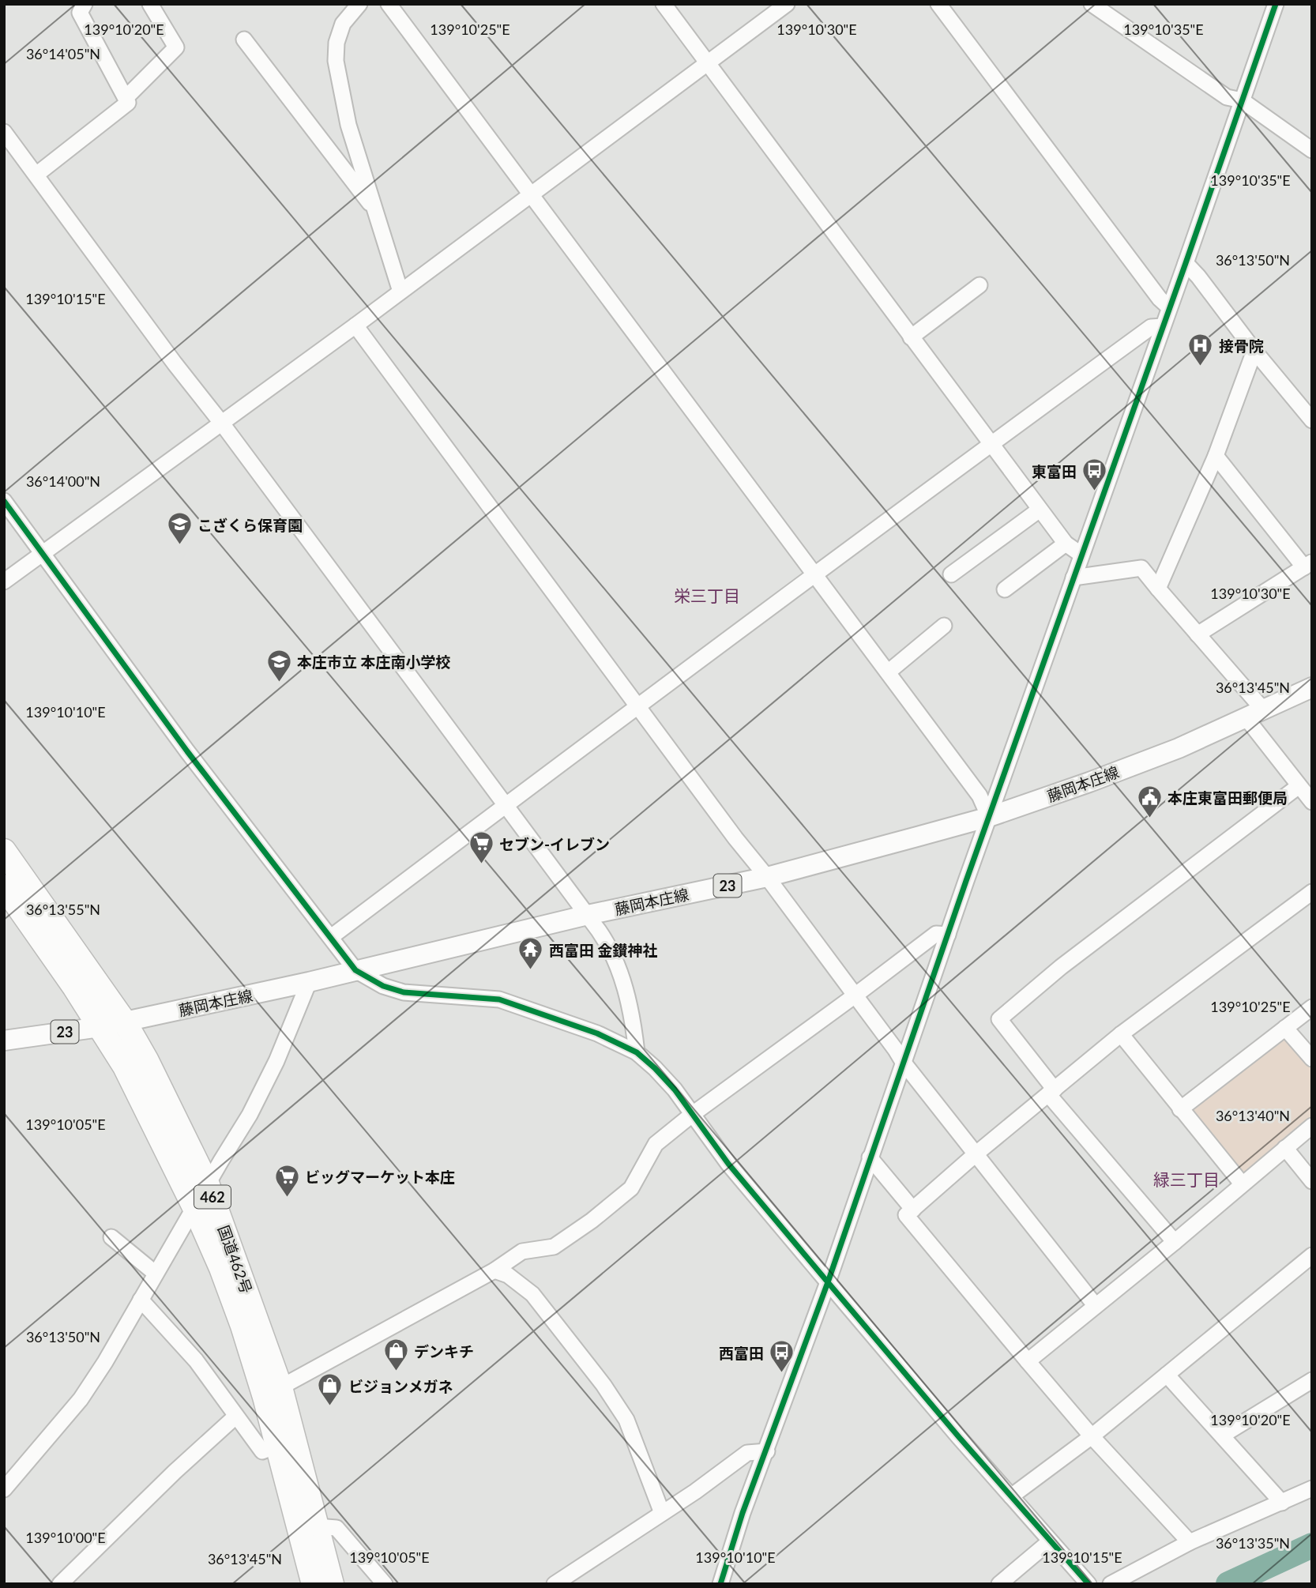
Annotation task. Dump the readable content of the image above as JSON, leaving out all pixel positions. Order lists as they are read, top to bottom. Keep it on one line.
{"streets":{"highway":["462","国道462号"],"main road":["藤岡本庄線","23"]},"crossings":[["藤岡本庄線","国道462号"]],"districts":["栄三丁目","緑三丁目"],"places":{"hospital":["接骨院"],"bus stop":["東富田","西富田"],"school or university":["こざくら保育園","本庄市立 本庄南小学校"],"public building":["本庄東富田郵便局"],"supermarket":["セブン-イレブン","ビッグマーケット本庄"],"temple":["西富田 金鑚神社"],"shop":["デンキチ","ビジョンメガネ"]},"coordinates":["139°10'20\"E","139°10'25\"E","139°10'30\"E","139°10'35\"E","36°14'05\"N","36°13'50\"N","139°10'15\"E","36°14'00\"N","36°13'45\"N","139°10'10\"E","36°13'55\"N","36°13'40\"N","139°10'05\"E","139°10'00\"E","36°13'35\"N"]}
